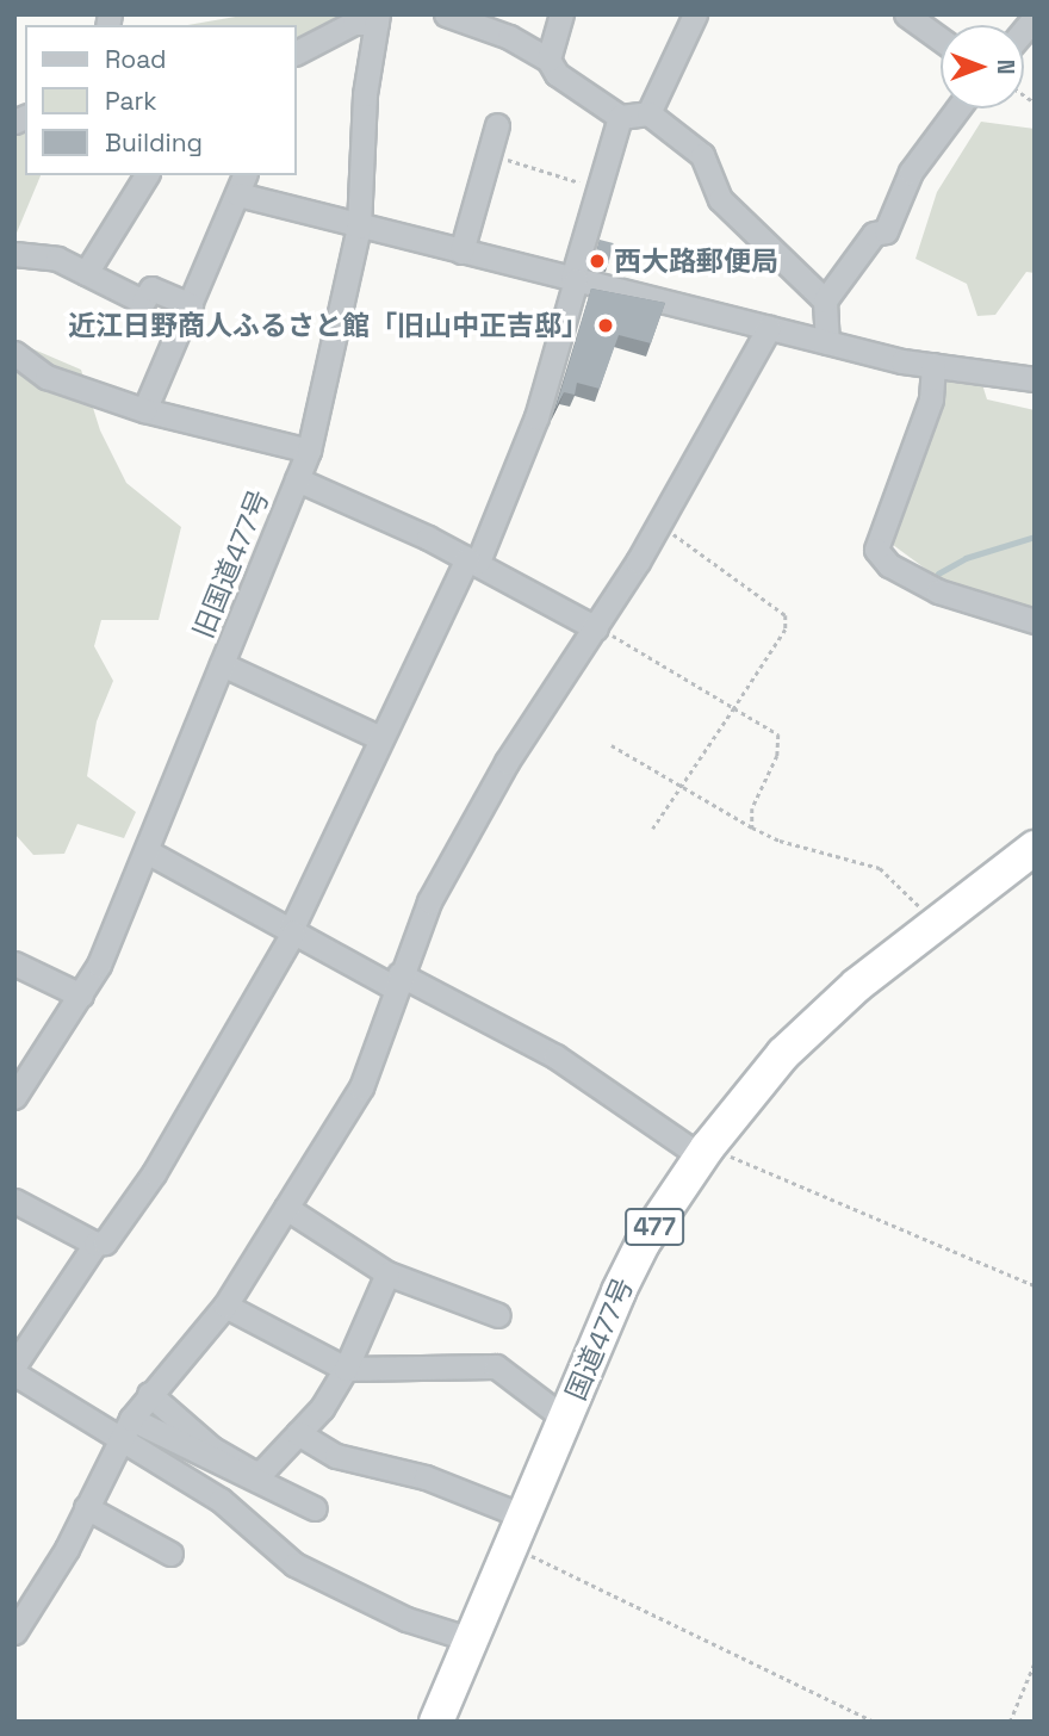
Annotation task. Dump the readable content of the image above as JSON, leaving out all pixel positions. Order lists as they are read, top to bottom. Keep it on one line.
{"streets":{"highway":["477","国道477号"],"street":["旧国道477号"]},"places":["西大路郵便局","近江日野商人ふるさと館「旧山中正吉邸」"],"legend":["Road","Park","Building"],"north":"right"}
